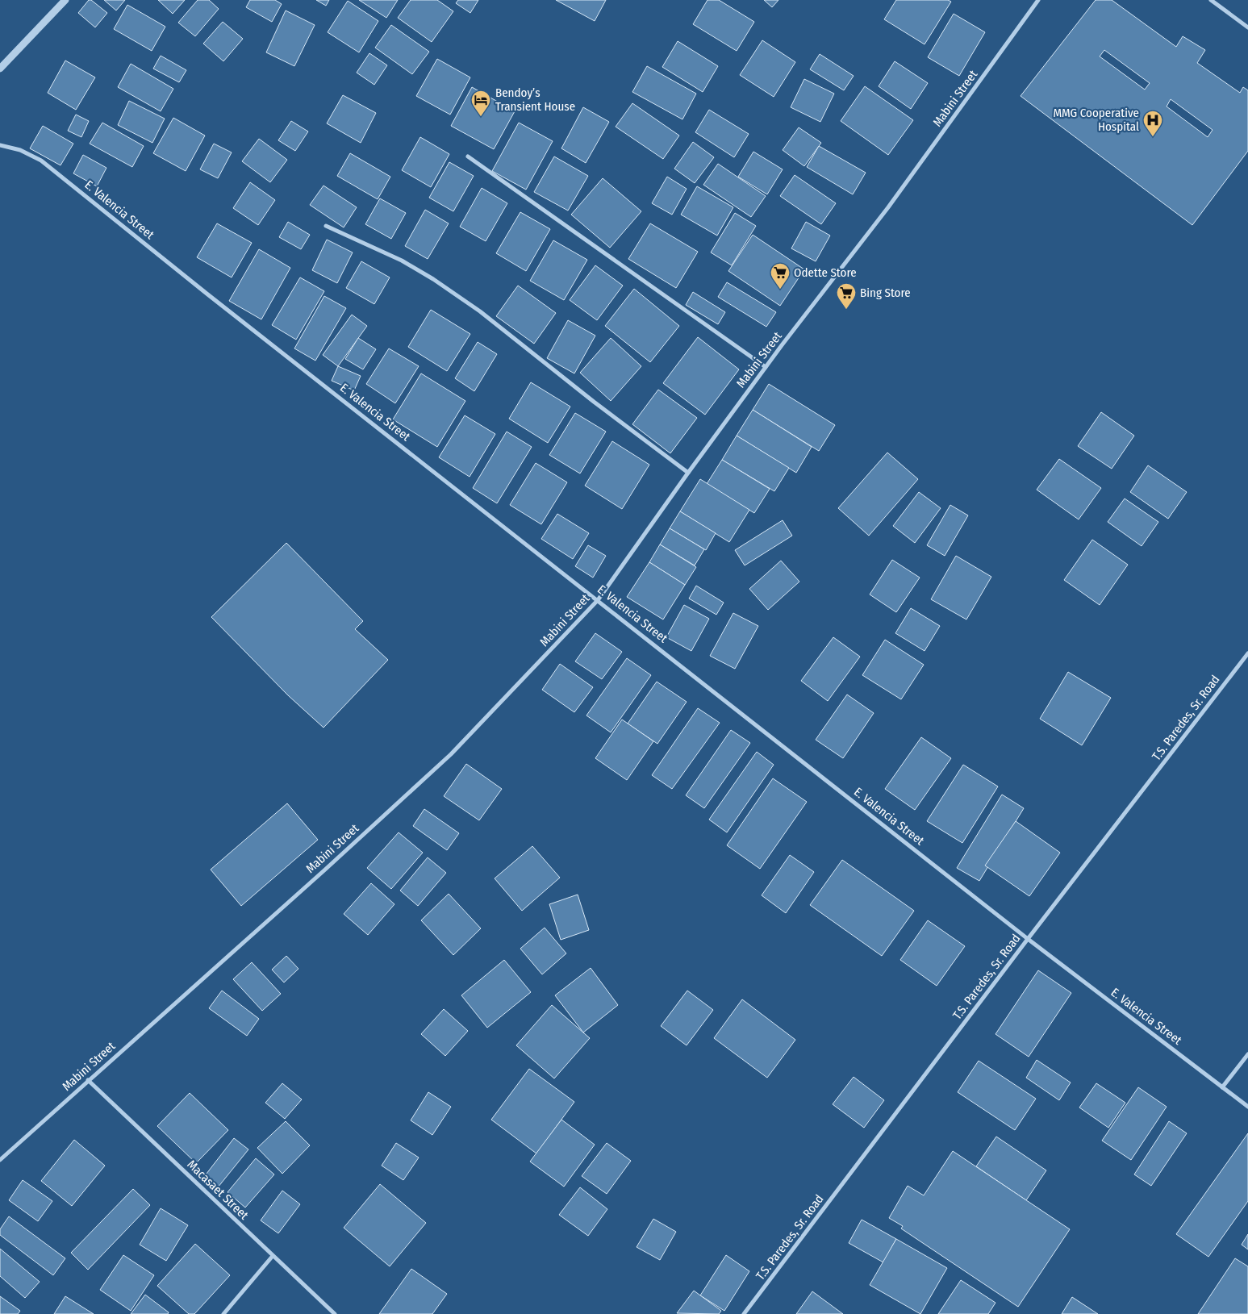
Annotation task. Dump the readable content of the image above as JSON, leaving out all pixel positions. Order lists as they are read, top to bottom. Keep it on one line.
{"streets":{"street":["Mabini Street","E. Valencia Street","T.S. Paredes, Sr. Road","Macasaet Street"]},"crossings":[["Mabini Street","E. Valencia Street"],["Mabini Street","Macasaet Street"],["E. Valencia Street","T.S. Paredes, Sr. Road"]],"places":{"hotel":["Bendoy’s Transient House"],"hospital":["MMG Cooperative Hospital"],"supermarket":["Odette Store","Bing Store"]}}
